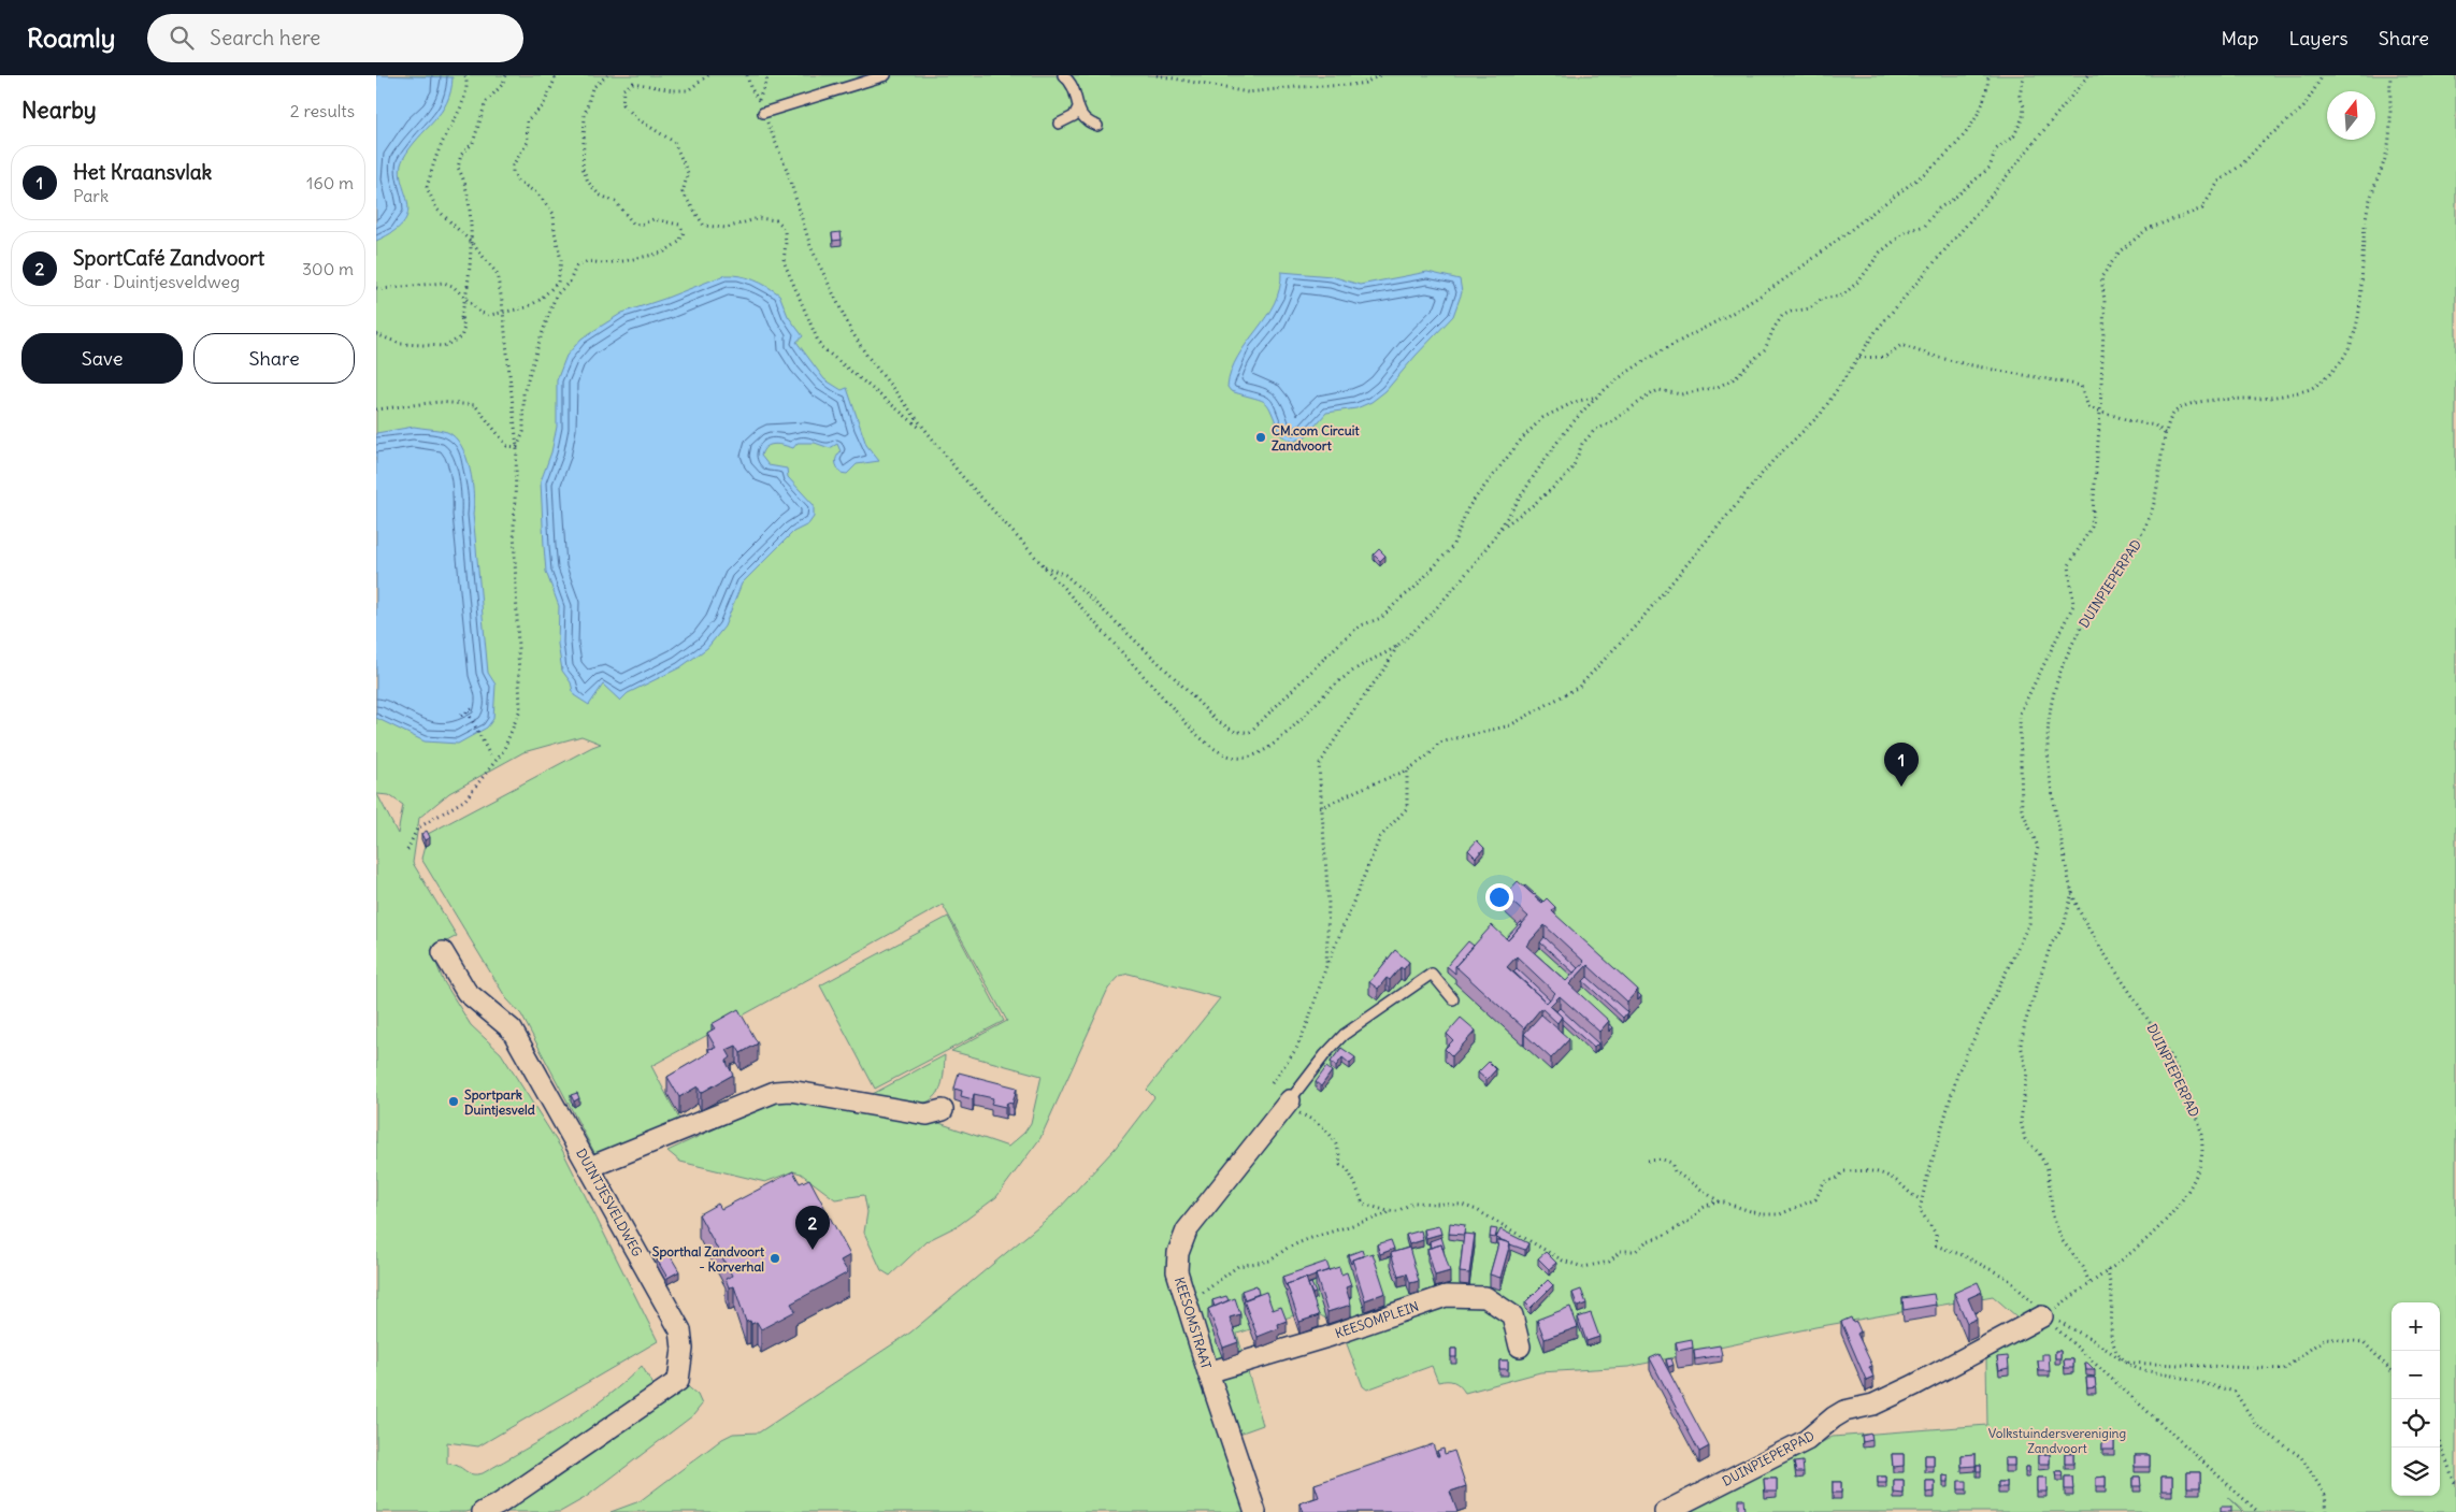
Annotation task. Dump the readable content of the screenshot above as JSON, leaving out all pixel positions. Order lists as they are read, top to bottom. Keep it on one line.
{"streets":{"street":["DUINPIEPERPAD","DUINTJESVELDWEG","KEESOMPLEIN","KEESOMSTRAAT"]},"crossings":[["KEESOMPLEIN","KEESOMSTRAAT"]],"parks":["Volkstuindersvereniging Zandvoort"],"places":["CM.com Circuit Zandvoort","Sportpark Duintjesveld","Sporthal Zandvoort - Korverhal"],"north":"top","page":{"header":"Roamly","search":"Search here","nav":["Map","Layers","Share"],"heading":["Nearby","2 results"],"list":[{"mark":"1","name":"Het Kraansvlak","note":"Park","value":"160 m"},{"mark":"2","name":"SportCafé Zandvoort","note":"Bar · Duintjesveldweg","value":"300 m"}],"buttons":["Save","Share"],"pins":["1","2"],"map_buttons":["+","−"]}}
